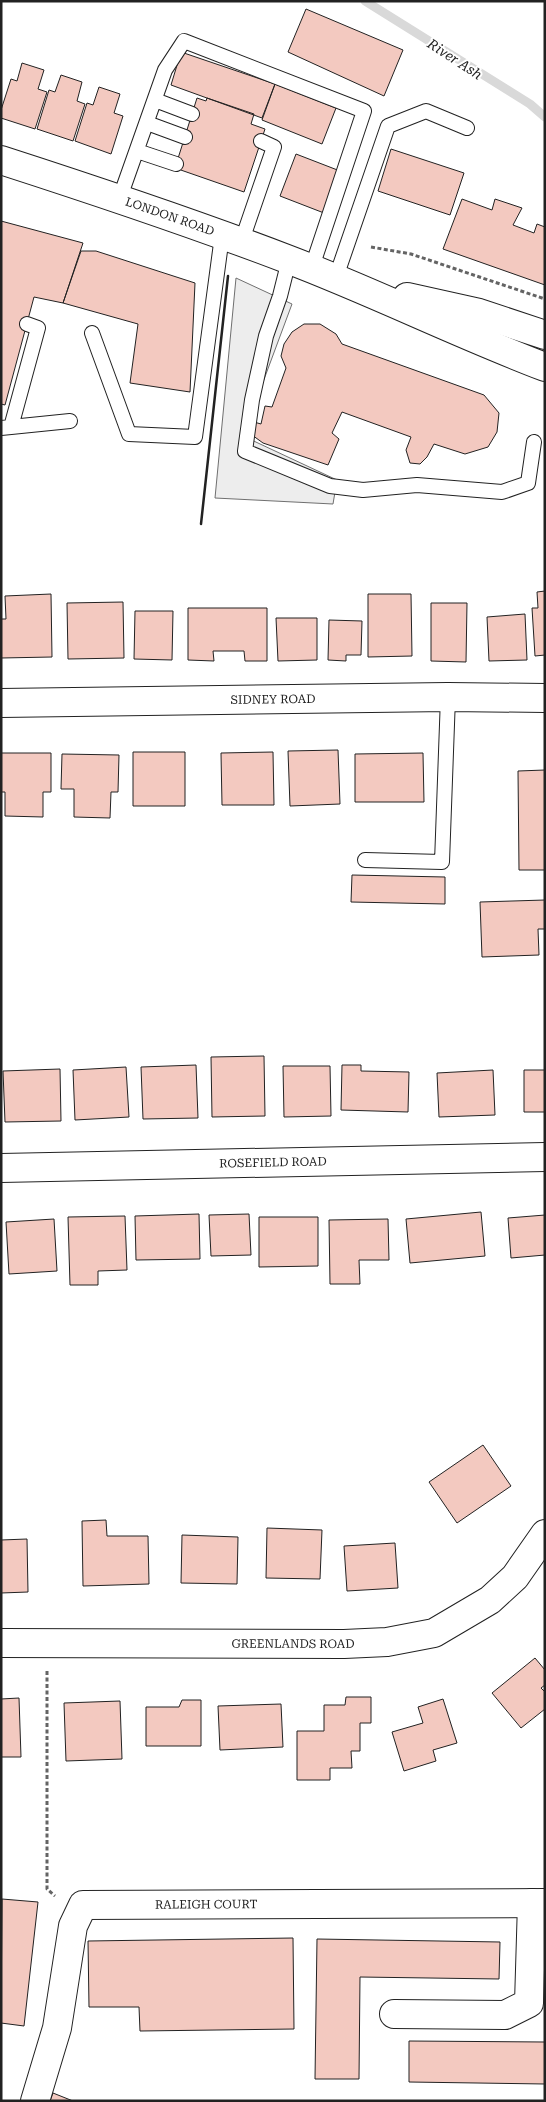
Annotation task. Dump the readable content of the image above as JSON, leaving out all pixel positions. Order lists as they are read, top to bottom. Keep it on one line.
{"streets":{"street":["LONDON ROAD","SIDNEY ROAD","ROSEFIELD ROAD","GREENLANDS ROAD","RALEIGH COURT"]},"water":["River Ash"]}
